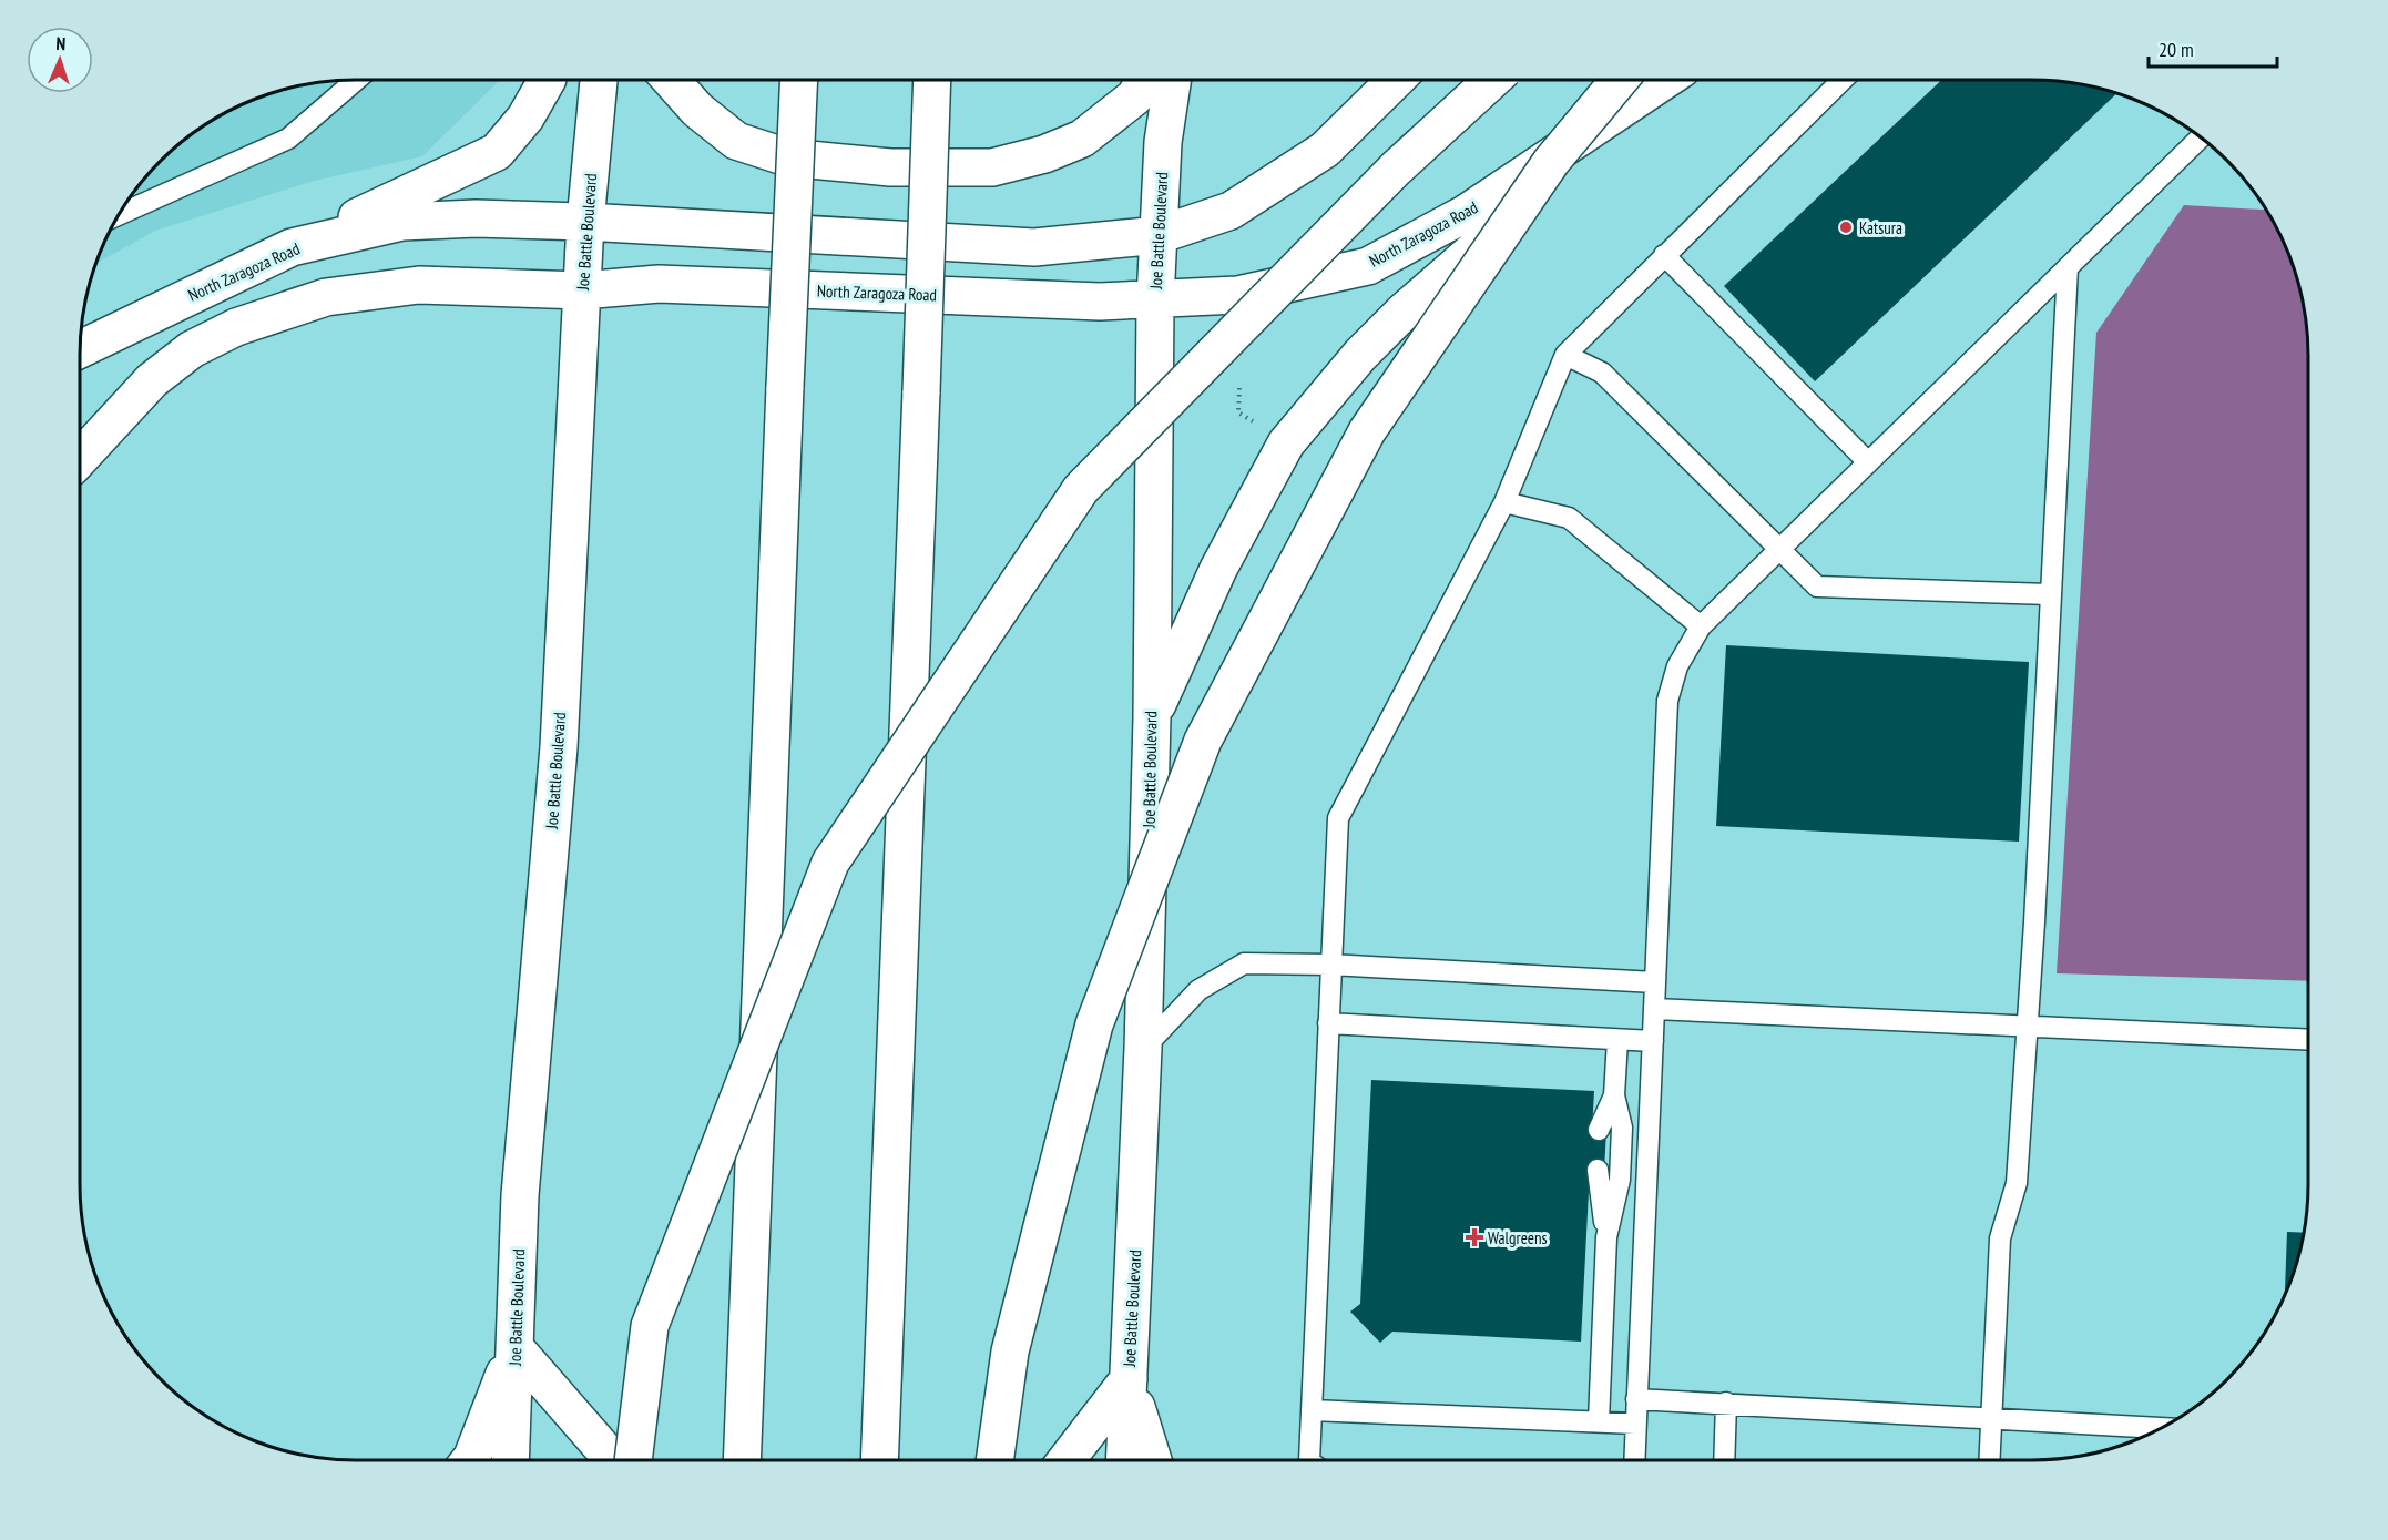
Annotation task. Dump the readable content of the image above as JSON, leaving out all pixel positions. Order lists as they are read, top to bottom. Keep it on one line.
{"streets":{"main road":["Joe Battle Boulevard","North Zaragoza Road"]},"crossings":[["Joe Battle Boulevard","North Zaragoza Road"]],"places":{"other":["Katsura"],"health":["Walgreens"]},"scale_bar":"20 m","north":"top"}
